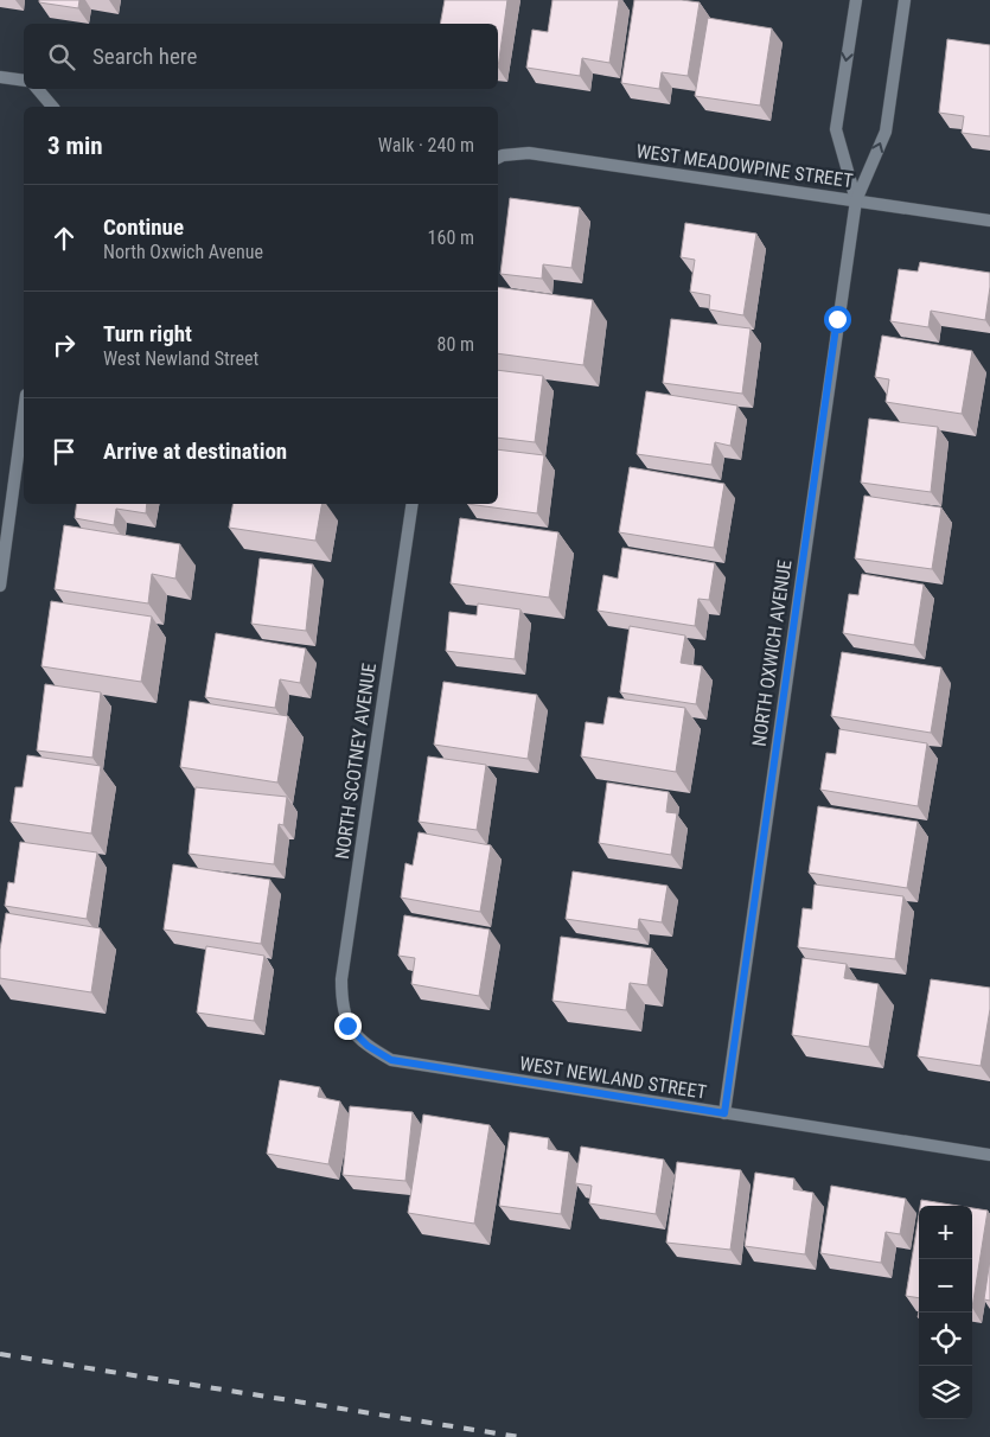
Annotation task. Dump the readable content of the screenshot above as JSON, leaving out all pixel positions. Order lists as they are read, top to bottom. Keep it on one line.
{"streets":{"street":["WEST MEADOWPINE STREET","NORTH OXWICH AVENUE","NORTH SCOTNEY AVENUE","WEST NEWLAND STREET"]},"crossings":[["WEST MEADOWPINE STREET","NORTH OXWICH AVENUE"],["NORTH OXWICH AVENUE","WEST NEWLAND STREET"],["NORTH SCOTNEY AVENUE","WEST NEWLAND STREET"]],"page":{"search":"Search here","heading":["3 min","Walk · 240 m"],"list":[["Continue","North Oxwich Avenue","160 m"],["Turn right","West Newland Street","80 m"],"Arrive at destination"],"map_buttons":["+","−"]}}
